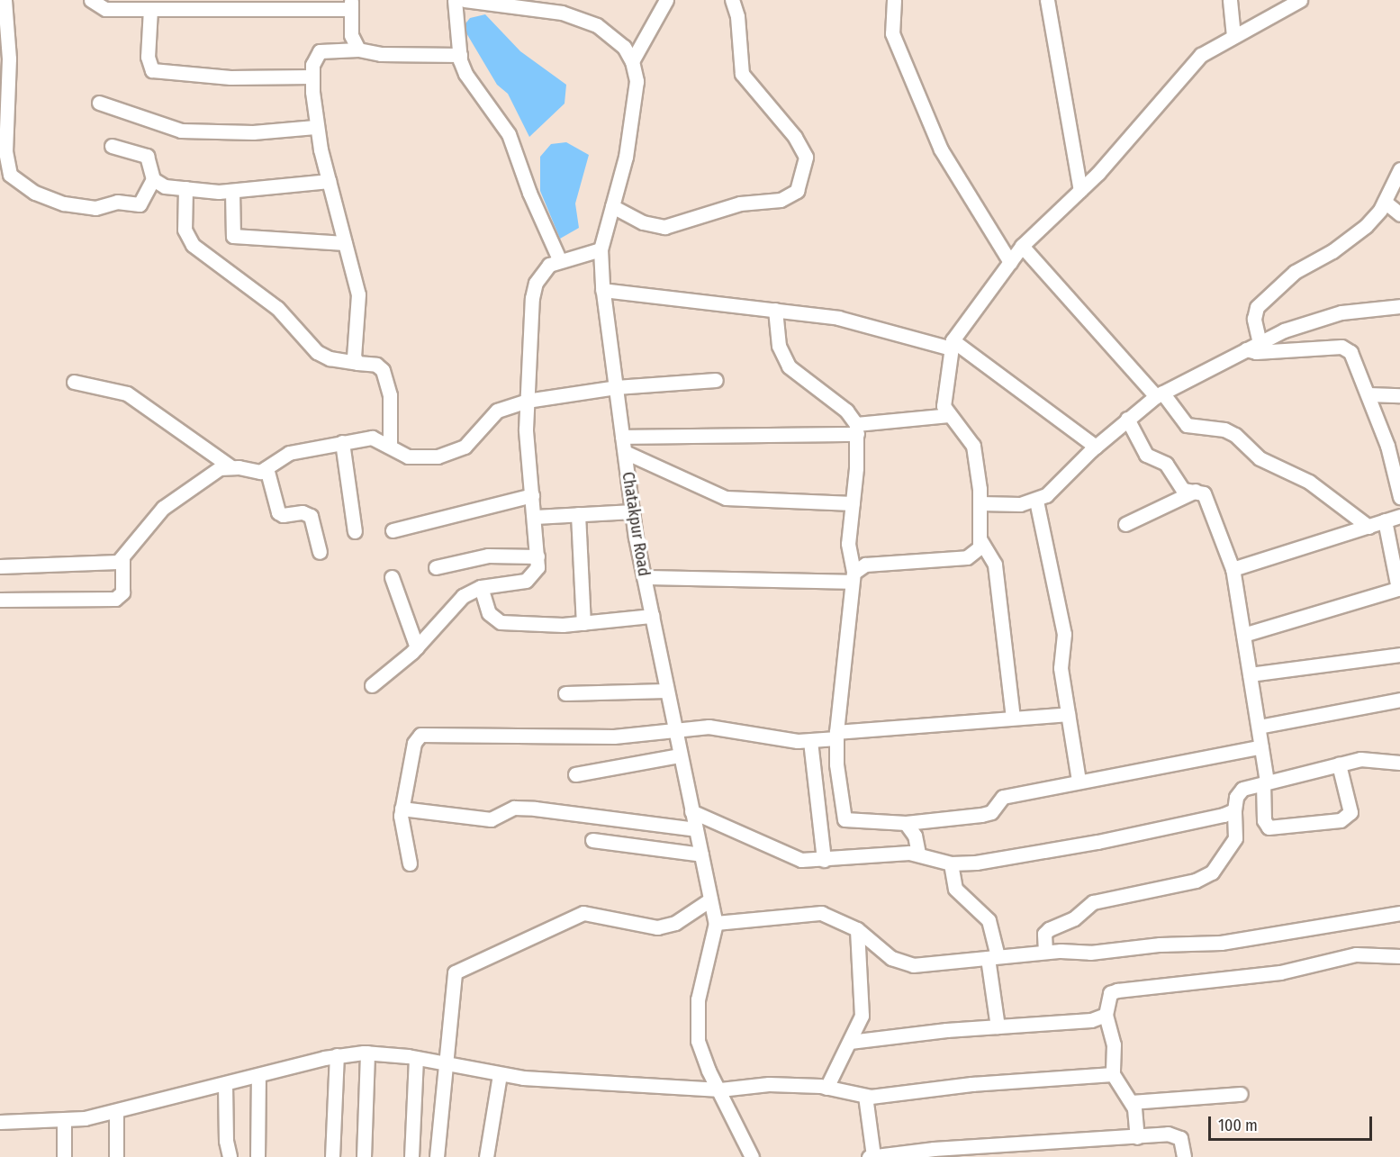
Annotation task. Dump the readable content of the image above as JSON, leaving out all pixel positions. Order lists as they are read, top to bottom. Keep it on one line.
{"streets":{"street":["Chatakpur Road"]},"scale_bar":"100 m"}
